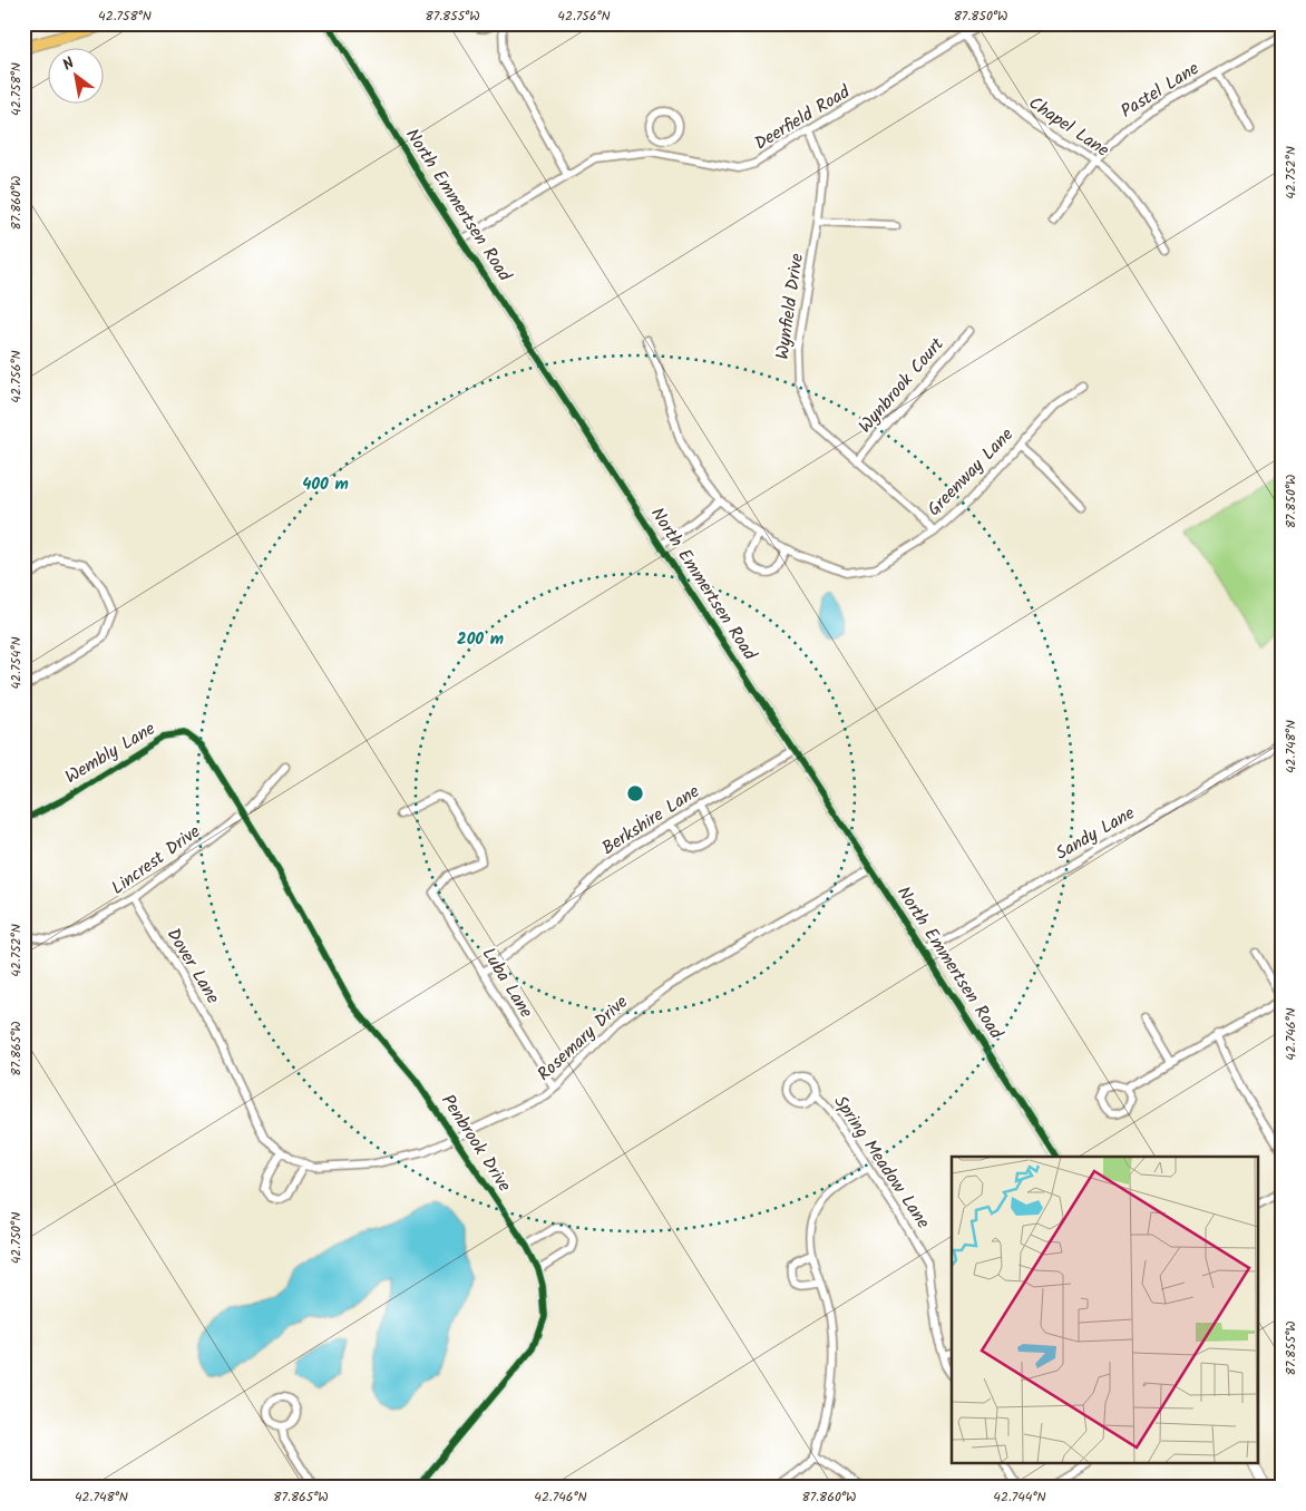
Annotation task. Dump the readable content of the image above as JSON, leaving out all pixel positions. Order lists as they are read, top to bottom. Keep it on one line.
{"streets":{"street":["Pastel Lane","Deerfield Road","Chapel Lane","North Emmertsen Road","Wynfield Drive","Wynbrook Court","Greenway Lane","Wembly Lane","Berkshire Lane","Sandy Lane","Lincrest Drive","Dover Lane","Luba Lane","Rosemary Drive","Penbrook Drive","Spring Meadow Lane"]},"crossings":[["Pastel Lane","Chapel Lane"],["Deerfield Road","Chapel Lane"],["Deerfield Road","North Emmertsen Road"],["Deerfield Road","Wynfield Drive"],["North Emmertsen Road","Berkshire Lane"],["North Emmertsen Road","Sandy Lane"],["North Emmertsen Road","Rosemary Drive"],["Wynfield Drive","Wynbrook Court"],["Wynfield Drive","Greenway Lane"],["Wembly Lane","Lincrest Drive"],["Wembly Lane","Penbrook Drive"],["Berkshire Lane","Luba Lane"],["Lincrest Drive","Dover Lane"],["Lincrest Drive","Penbrook Drive"],["Dover Lane","Rosemary Drive"],["Luba Lane","Rosemary Drive"],["Rosemary Drive","Penbrook Drive"]],"north":"top left","coordinates":["42.758°N","87.855°W","42.756°N","87.850°W","42.752°N","87.860°W","42.754°N","42.748°N","42.746°N","87.865°W","42.750°N","42.744°N"],"rings":["400 m","200 m"]}
